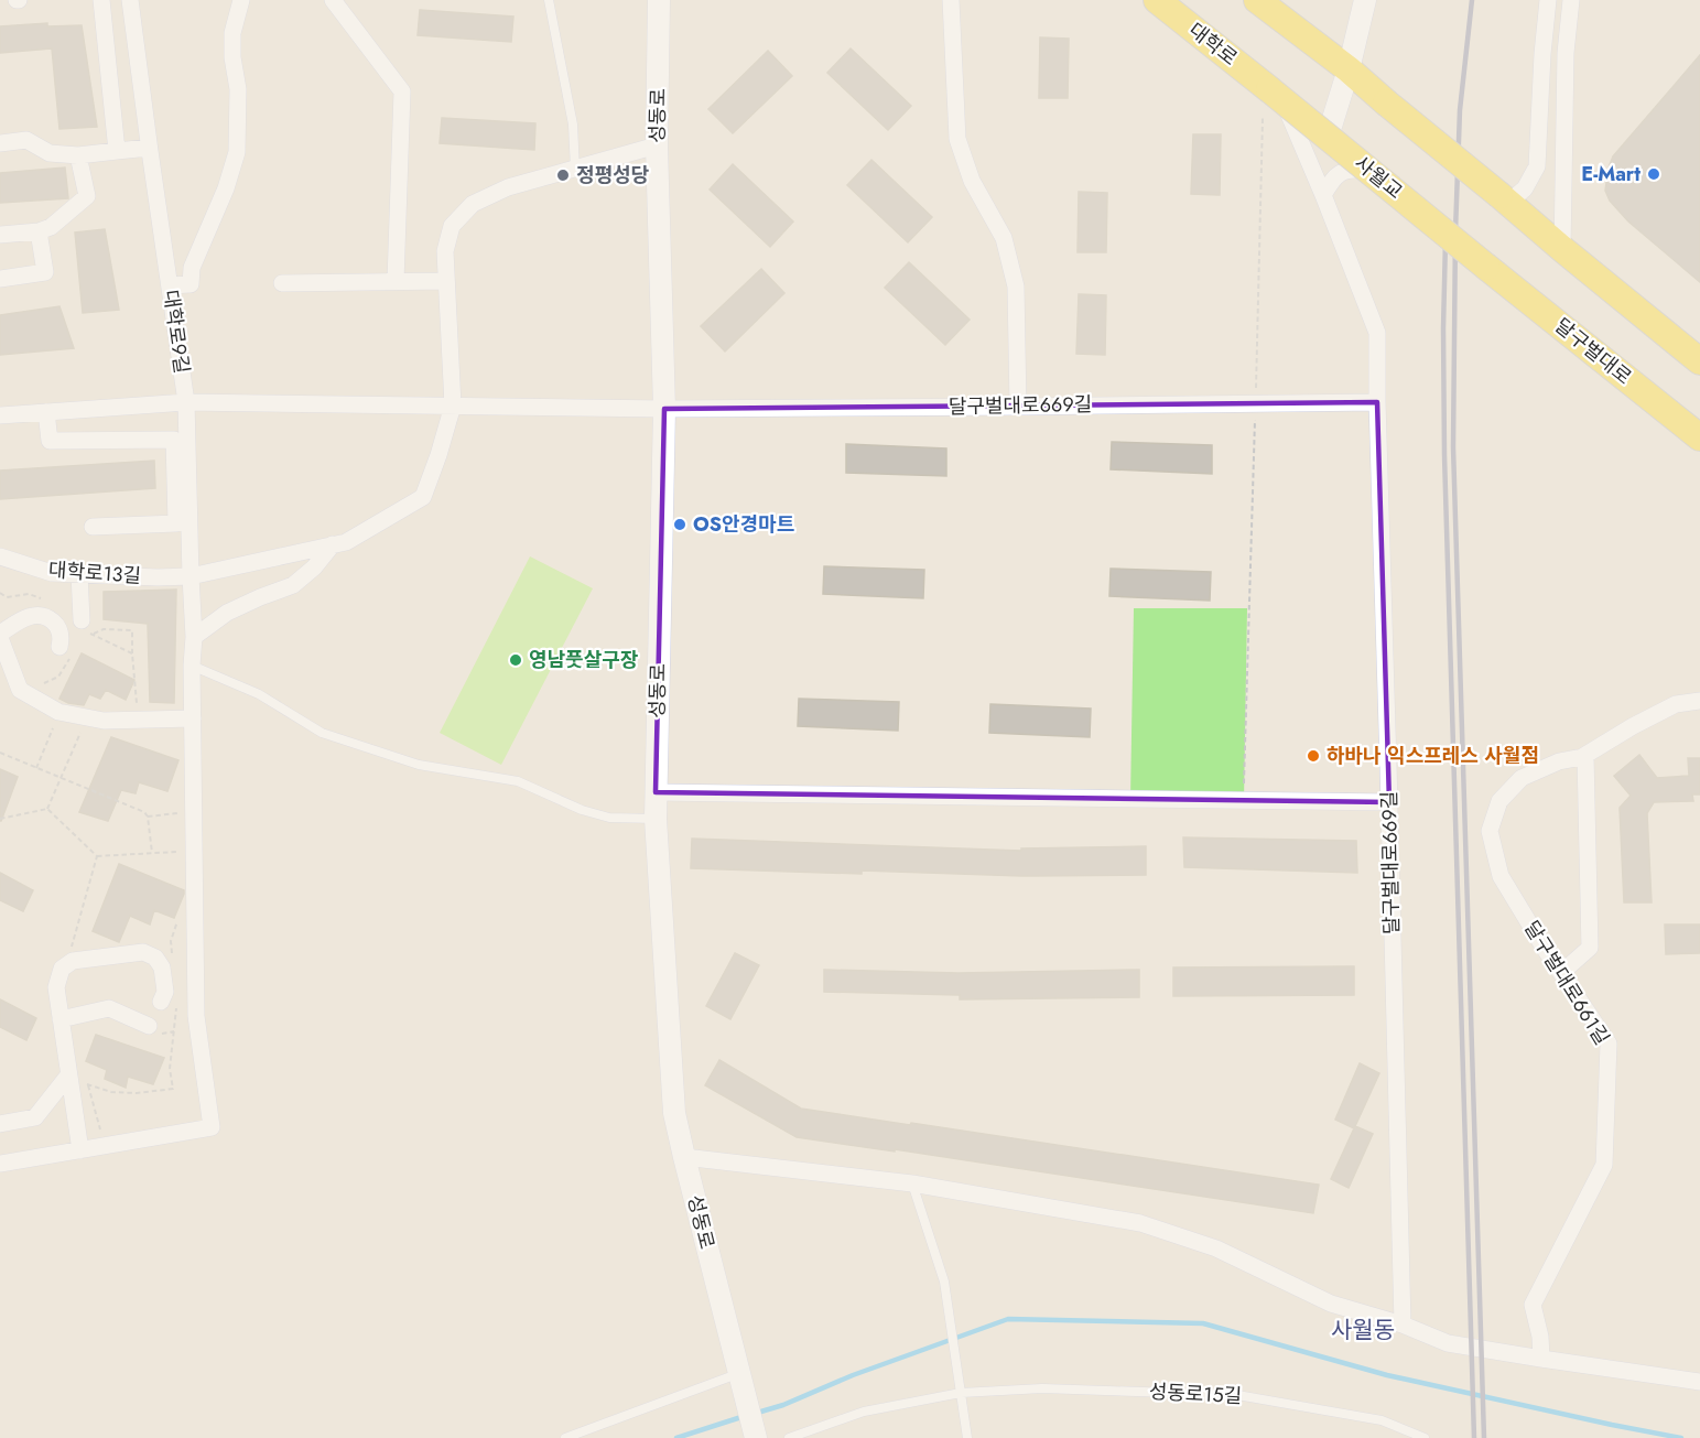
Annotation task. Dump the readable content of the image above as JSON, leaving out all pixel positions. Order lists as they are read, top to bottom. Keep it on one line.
{"streets":{"main road":["대학로","사월교","달구벌대로"],"street":["성동로","대학로9길","달구벌대로669길","대학로13길","달구벌대로661길"],"lane":["성동로15길"]},"crossings":[["대학로","사월교"],["대학로","달구벌대로669길"],["성동로","달구벌대로669길"],["성동로","대학로13길"],["사월교","달구벌대로"],["사월교","달구벌대로669길"],["대학로9길","달구벌대로669길"],["대학로9길","대학로13길"],["달구벌대로669길","대학로13길"]],"districts":["사월동"],"places":["E-Mart","정평성당","OS안경마트","영남풋살구장","하바나 익스프레스 사월점"]}
